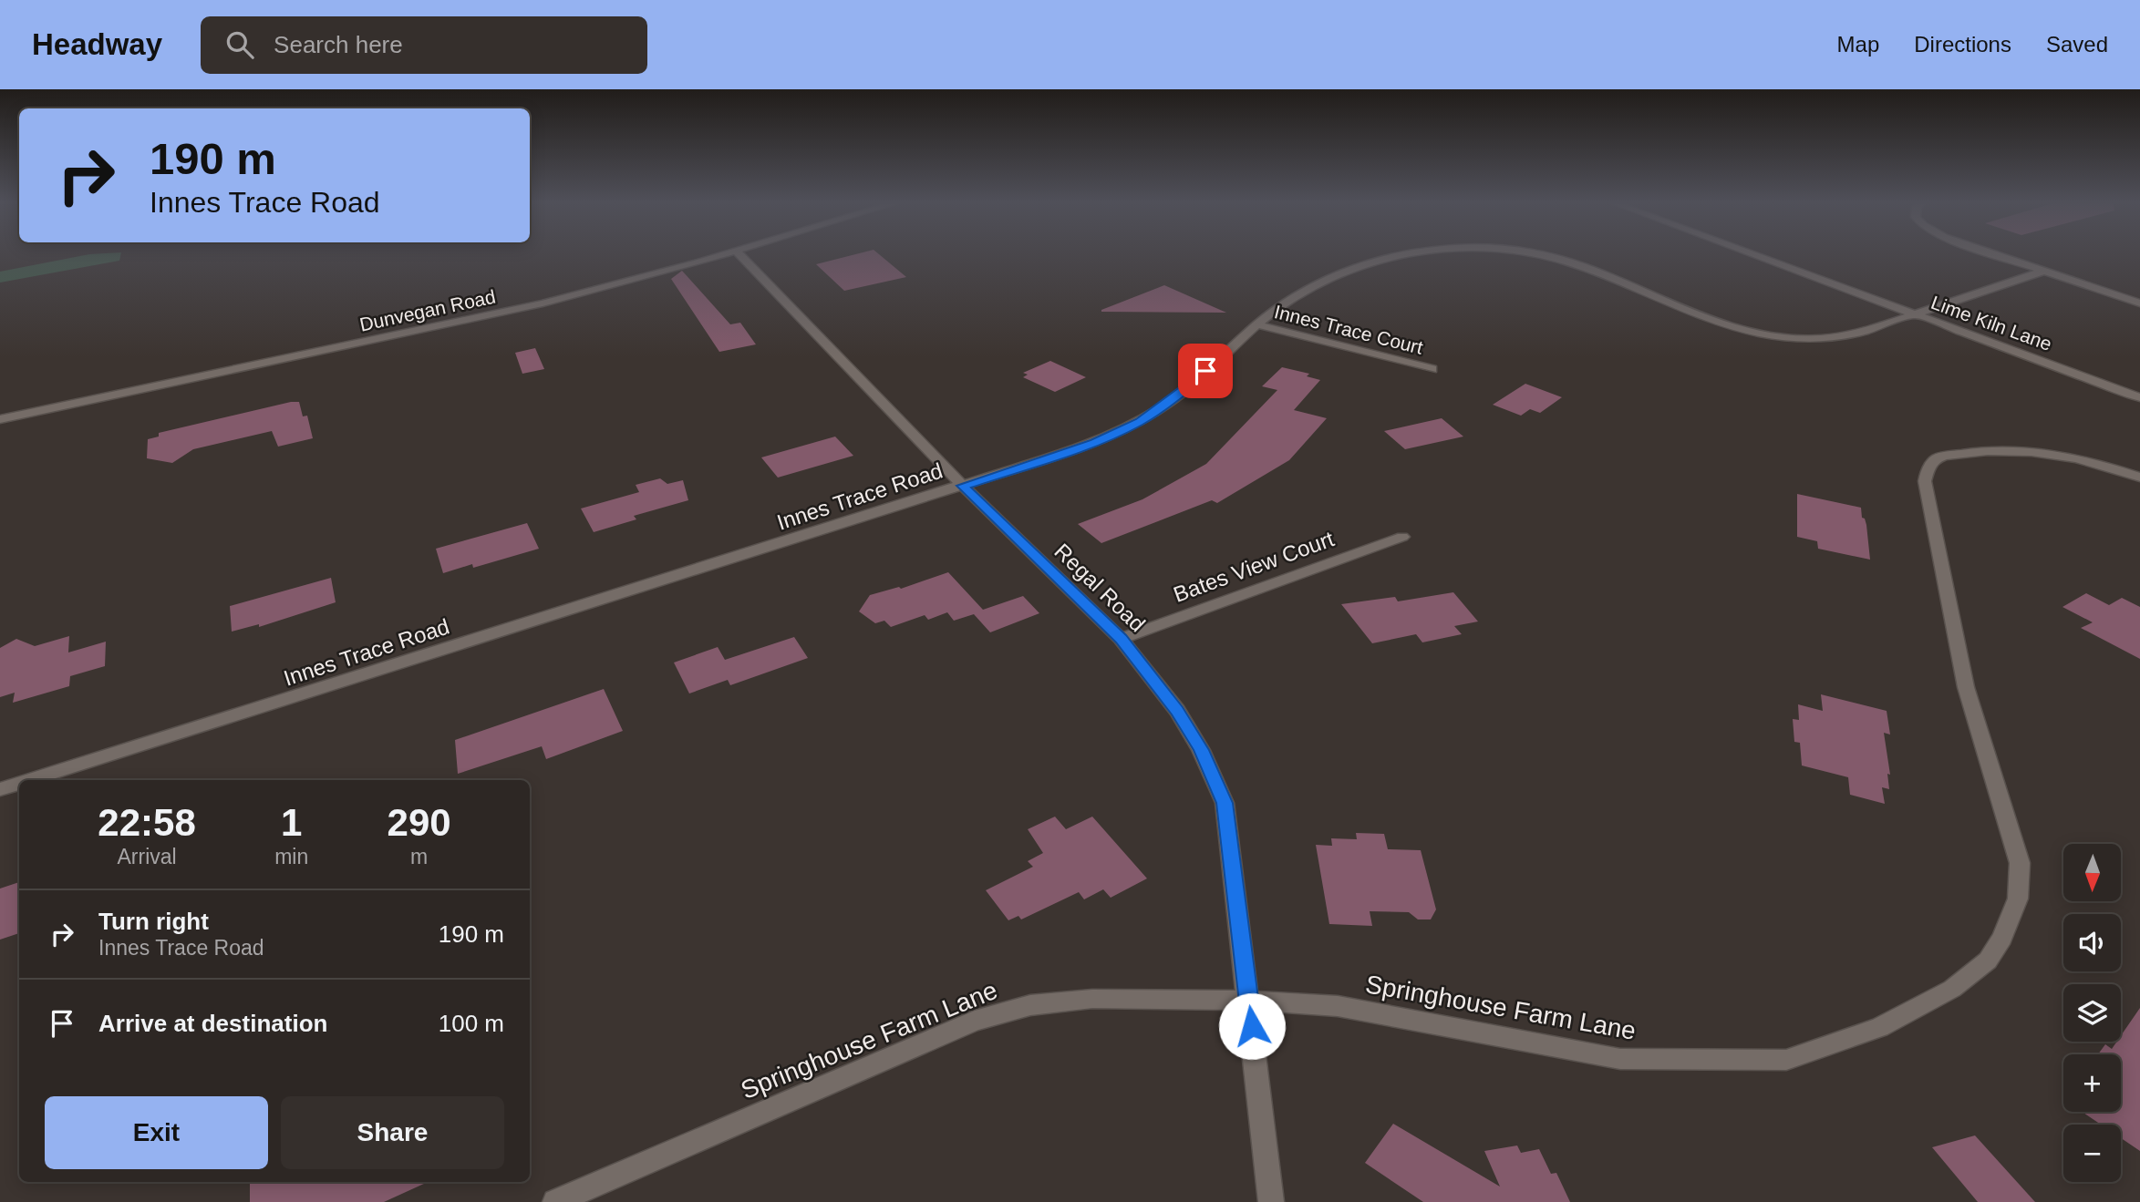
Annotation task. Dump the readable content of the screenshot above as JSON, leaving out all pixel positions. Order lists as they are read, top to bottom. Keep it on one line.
{"streets":{"street":["Dunvegan Road","Lime Kiln Lane","Innes Trace Court","Innes Trace Road","Bates View Court","Regal Road","Springhouse Farm Lane"]},"crossings":[["Lime Kiln Lane","Innes Trace Road"],["Innes Trace Court","Innes Trace Road"],["Innes Trace Road","Regal Road"],["Bates View Court","Regal Road"],["Regal Road","Springhouse Farm Lane"]],"north":"bottom","page":{"header":"Headway","search":"Search here","nav":["Map","Directions","Saved"],"turn":["190 m","Innes Trace Road"],"eta":["22:58","Arrival","1","min","290","m"],"map_buttons":["+","−"],"list":[{"name":"Turn right","note":"Innes Trace Road","value":"190 m"},{"name":"Arrive at destination","value":"100 m"}],"buttons":["Exit","Share"]}}
